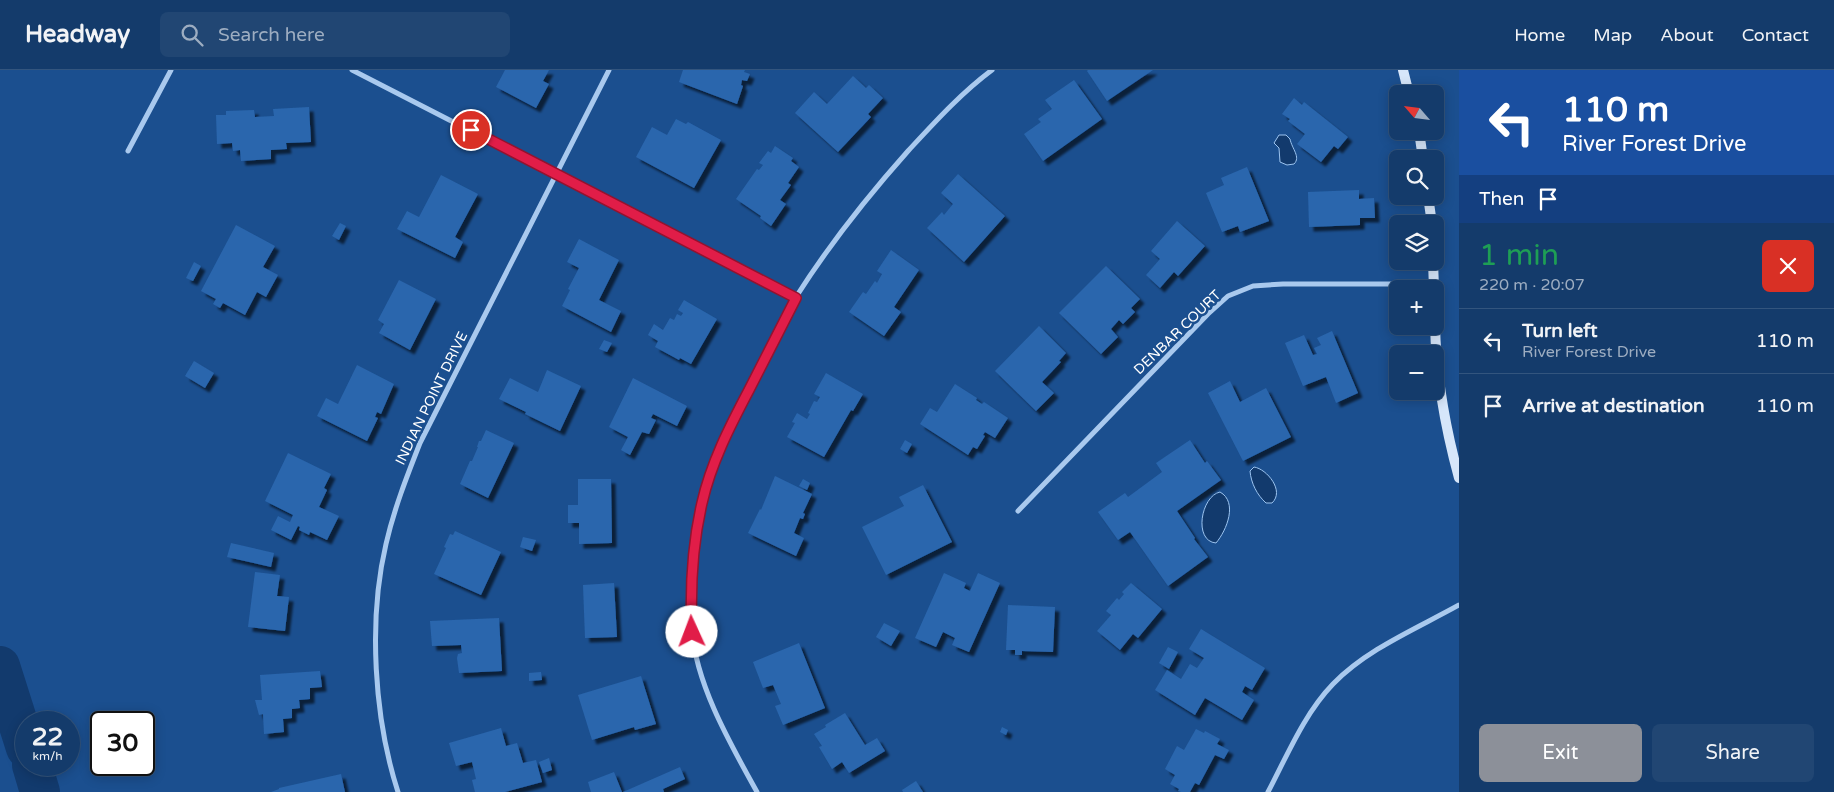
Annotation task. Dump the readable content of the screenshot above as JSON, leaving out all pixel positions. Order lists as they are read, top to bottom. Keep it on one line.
{"streets":{"street":["DENBAR COURT","INDIAN POINT DRIVE"]},"north":"top left","page":{"header":"Headway","search":"Search here","nav":["Home","Map","About","Contact"],"turn":["110 m","River Forest Drive"],"map_buttons":["+","−"],"then":"Then","heading":["1 min","220 m · 20:07"],"list":[{"name":"Turn left","note":"River Forest Drive","value":"110 m"},{"name":"Arrive at destination","value":"110 m"}],"speed":"22 km/h","limit":"30","buttons":["Exit","Share"]}}
